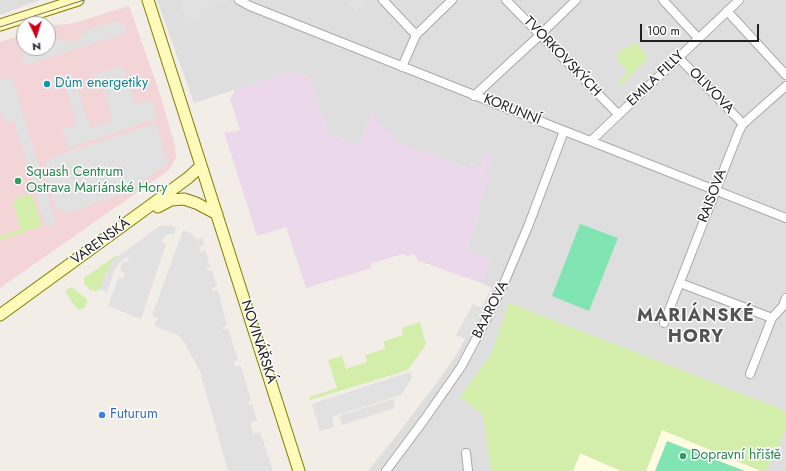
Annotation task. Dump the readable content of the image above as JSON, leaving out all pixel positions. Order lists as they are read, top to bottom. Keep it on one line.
{"streets":{"street":["TVORKOVSKÝCH","EMILA FILLY","OLIVOVA","KORUNNÍ","RAISOVA","VARENSKÁ","BAAROVA","NOVINÁŘSKÁ"]},"crossings":[["TVORKOVSKÝCH","EMILA FILLY"],["EMILA FILLY","OLIVOVA"],["EMILA FILLY","KORUNNÍ"],["OLIVOVA","RAISOVA"],["KORUNNÍ","RAISOVA"],["KORUNNÍ","BAAROVA"],["VARENSKÁ","NOVINÁŘSKÁ"]],"districts":["MARIÁNSKÉ HORY"],"places":["Dům energetiky","Squash Centrum Ostrava Mariánské Hory","Futurum","Dopravní hřiště"],"scale_bar":"100 m","north":"bottom"}
